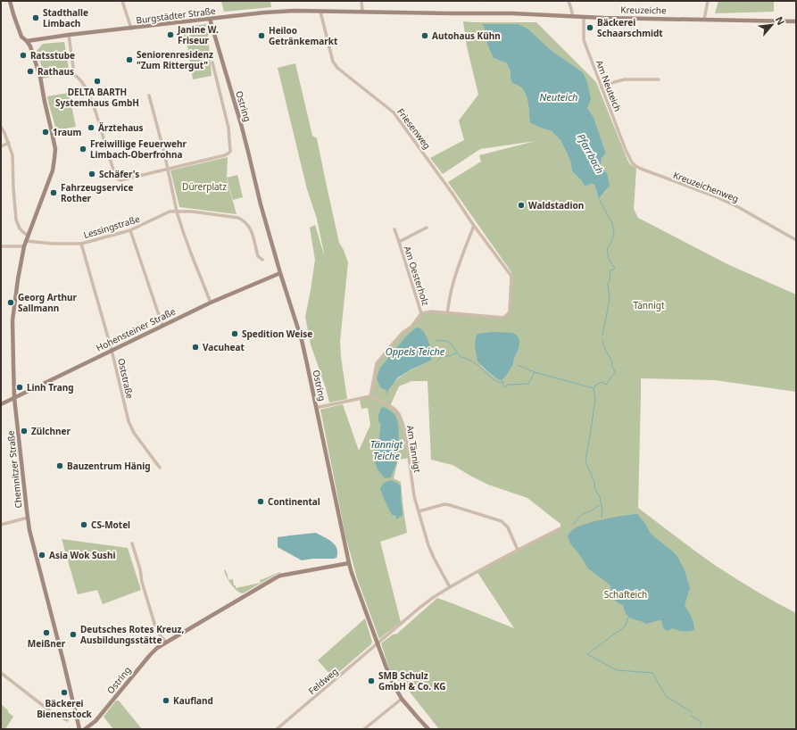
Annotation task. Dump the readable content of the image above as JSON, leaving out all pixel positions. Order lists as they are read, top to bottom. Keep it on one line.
{"streets":{"main road":["Kreuzeiche","Burgstädter Straße","Ostring","Hohensteiner Straße","Chemnitzer Straße"],"street":["Am Neuteich","Friesenweg","Kreuzeichenweg","Lessingstraße","Am Oesterholz","Oststraße","Am Tännigt","Feldweg"]},"crossings":[["Kreuzeiche","Burgstädter Straße"],["Kreuzeiche","Am Neuteich"],["Burgstädter Straße","Am Neuteich"],["Burgstädter Straße","Ostring"],["Burgstädter Straße","Friesenweg"],["Burgstädter Straße","Chemnitzer Straße"],["Am Neuteich","Kreuzeichenweg"],["Ostring","Hohensteiner Straße"],["Friesenweg","Am Oesterholz"],["Lessingstraße","Oststraße"],["Lessingstraße","Chemnitzer Straße"],["Am Oesterholz","Am Tännigt"],["Hohensteiner Straße","Oststraße"],["Hohensteiner Straße","Chemnitzer Straße"]],"water":["Neuteich","Pfarrbach","Oppels Teiche","Tännigt Teiche"],"parks":["Dürerplatz","Tännigt","Schafteich"],"places":["Stadthalle Limbach","Bäckerei Schaarschmidt","Janine W. Friseur","Heiloo Getränkemarkt","Autohaus Kühn","Ratsstube","Seniorenresidenz \"Zum Rittergut\"","Rathaus","DELTA BARTH Systemhaus GmbH","Ärztehaus","1raum","Freiwillige Feuerwehr Limbach-Oberfrohna","Schäfer's","Fahrzeugservice Rother","Waldstadion","Georg Arthur Sallmann","Spedition Weise","Vacuheat","Linh Trang","Zülchner","Bauzentrum Hänig","Continental","CS-Motel","Asia Wok Sushi","Meißner","Deutsches Rotes Kreuz, Ausbildungsstätte","SMB Schulz GmbH & Co. KG","Bäckerei Bienenstock","Kaufland"],"north":"top right"}
